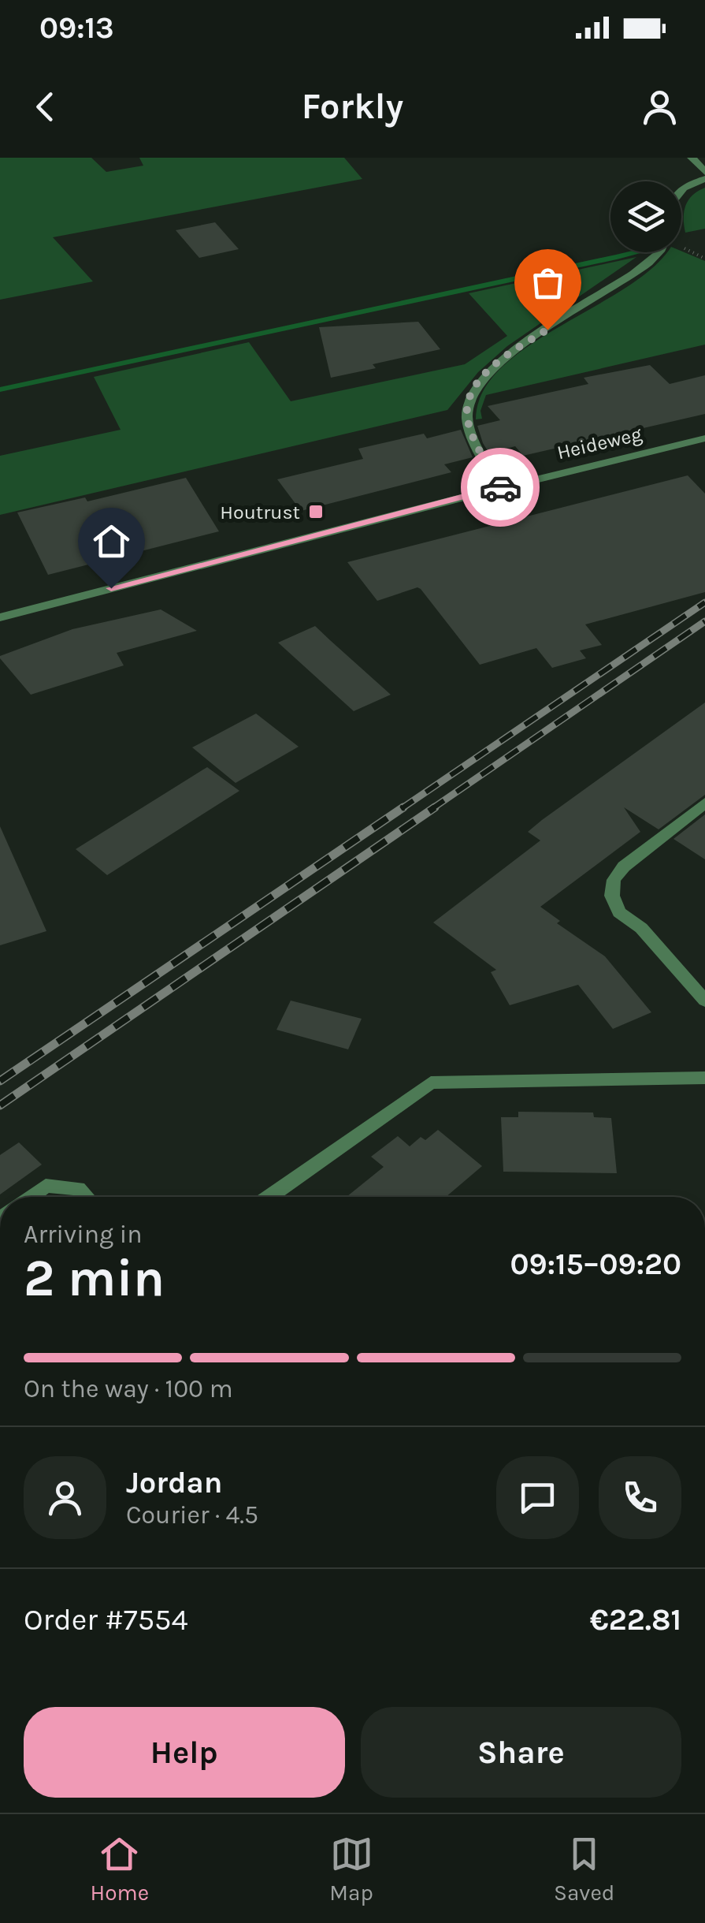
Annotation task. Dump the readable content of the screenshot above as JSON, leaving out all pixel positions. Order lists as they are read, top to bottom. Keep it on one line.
{"streets":{"street":["Heideweg"]},"places":{"transit":["Houtrust"]},"page":{"status":"09:13","header":"Forkly","heading":["2 min","Arriving in","09:15–09:20"],"panel":["Jordan","Courier · 4.5","Order #7554","€22.81"],"bar":"On the way · 100 m","buttons":["Help","Share"],"tabs":["Home","Map","Saved"]}}
